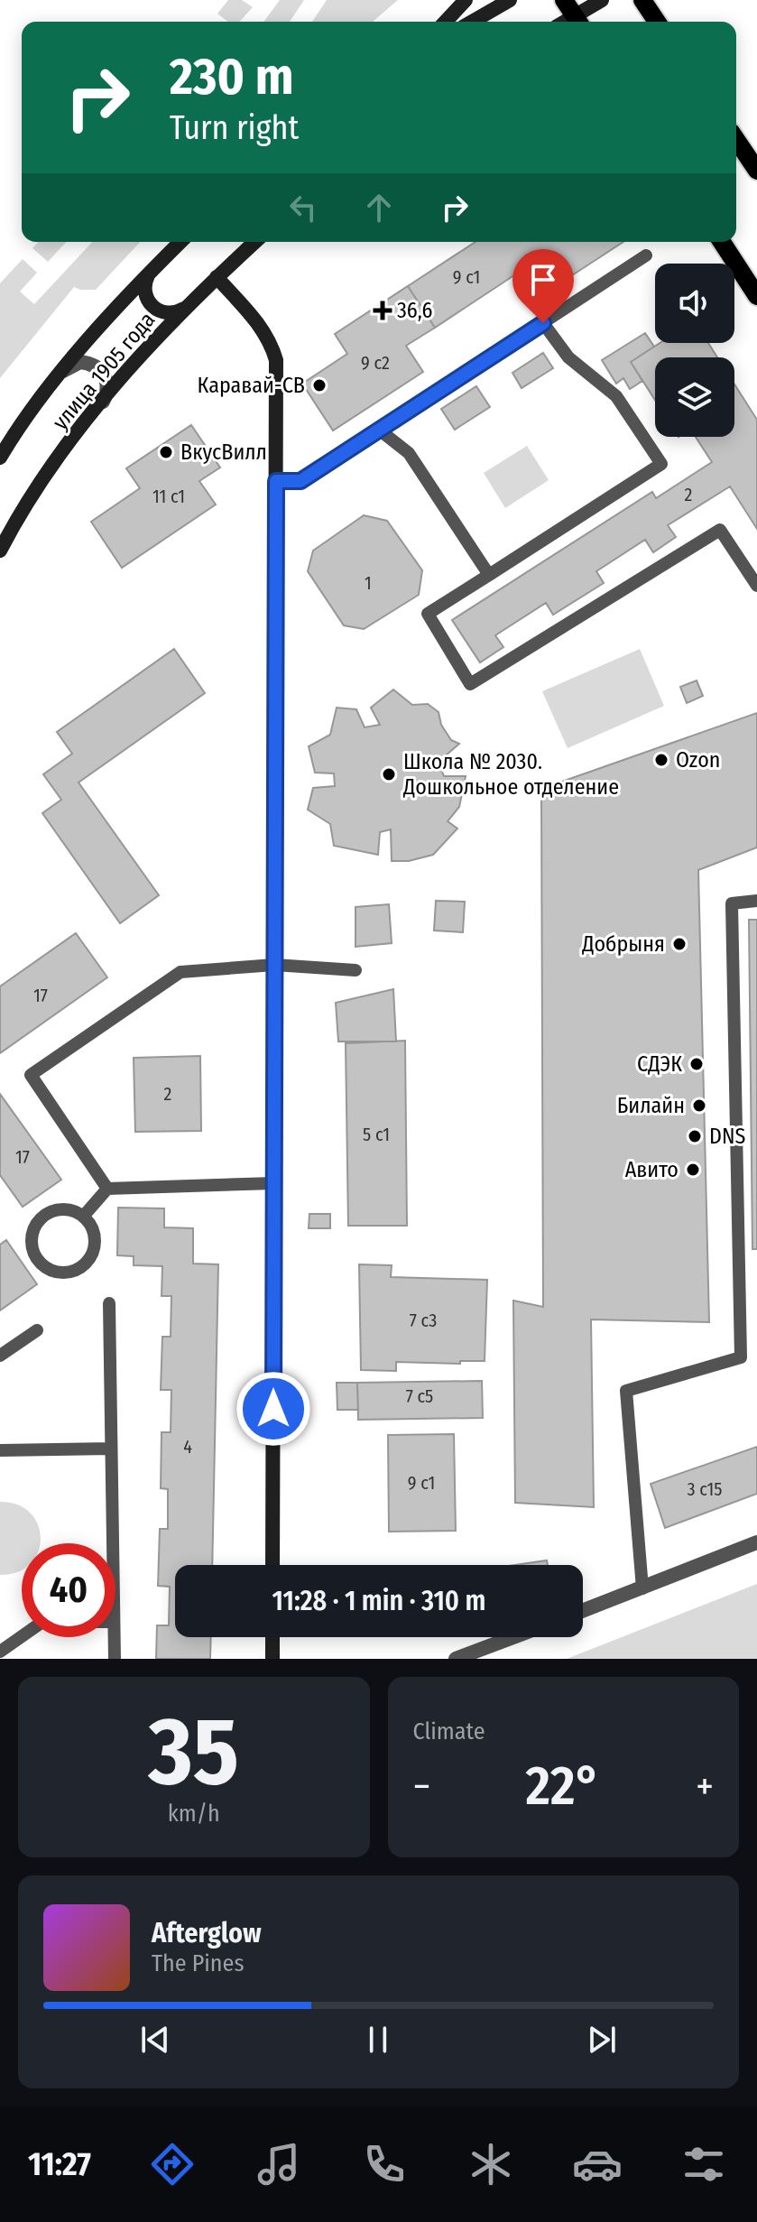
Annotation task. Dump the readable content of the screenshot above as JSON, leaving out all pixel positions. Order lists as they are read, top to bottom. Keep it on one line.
{"streets":{"street":["улица 1905 года"]},"places":{"health":["36,6"],"other":["Каравай-СВ","ВкусВилл","Ozon","Школа № 2030. Дошкольное отделение","Добрыня","СДЭК","Билайн","DNS","Авито"]},"house_numbers":["9 с1","9 с2","2","11 с1","1","17","2","5 c1","17","7 с3","7 c5","4","9 c1","3 с15"],"page":{"turn":["230 m","Turn right"],"limit":"40","trip":"11:28 · 1 min · 310 m","tile":[["35","km/h"],"Climate"],"heat":["−","22°","+"],"song":["Afterglow","The Pines"],"tabs":"11:27"}}
